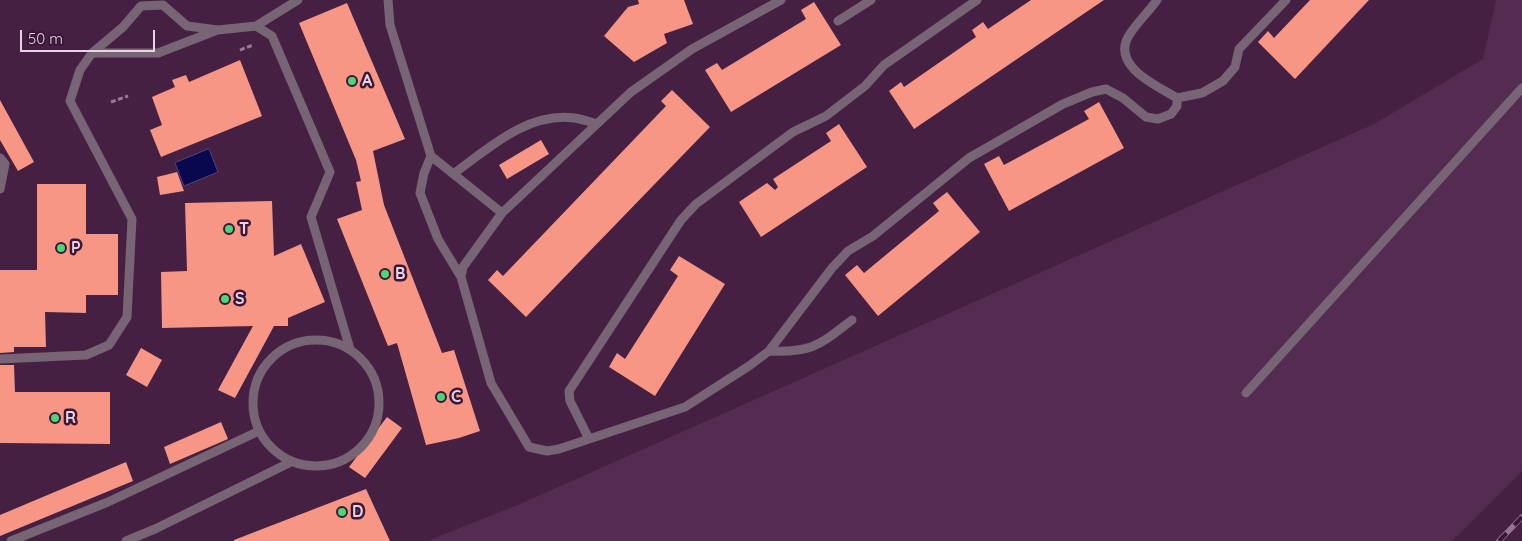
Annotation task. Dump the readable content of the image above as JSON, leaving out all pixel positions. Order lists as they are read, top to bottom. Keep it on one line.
{"places":["A","T","P","B","S","C","R","D"],"scale_bar":"50 m"}
